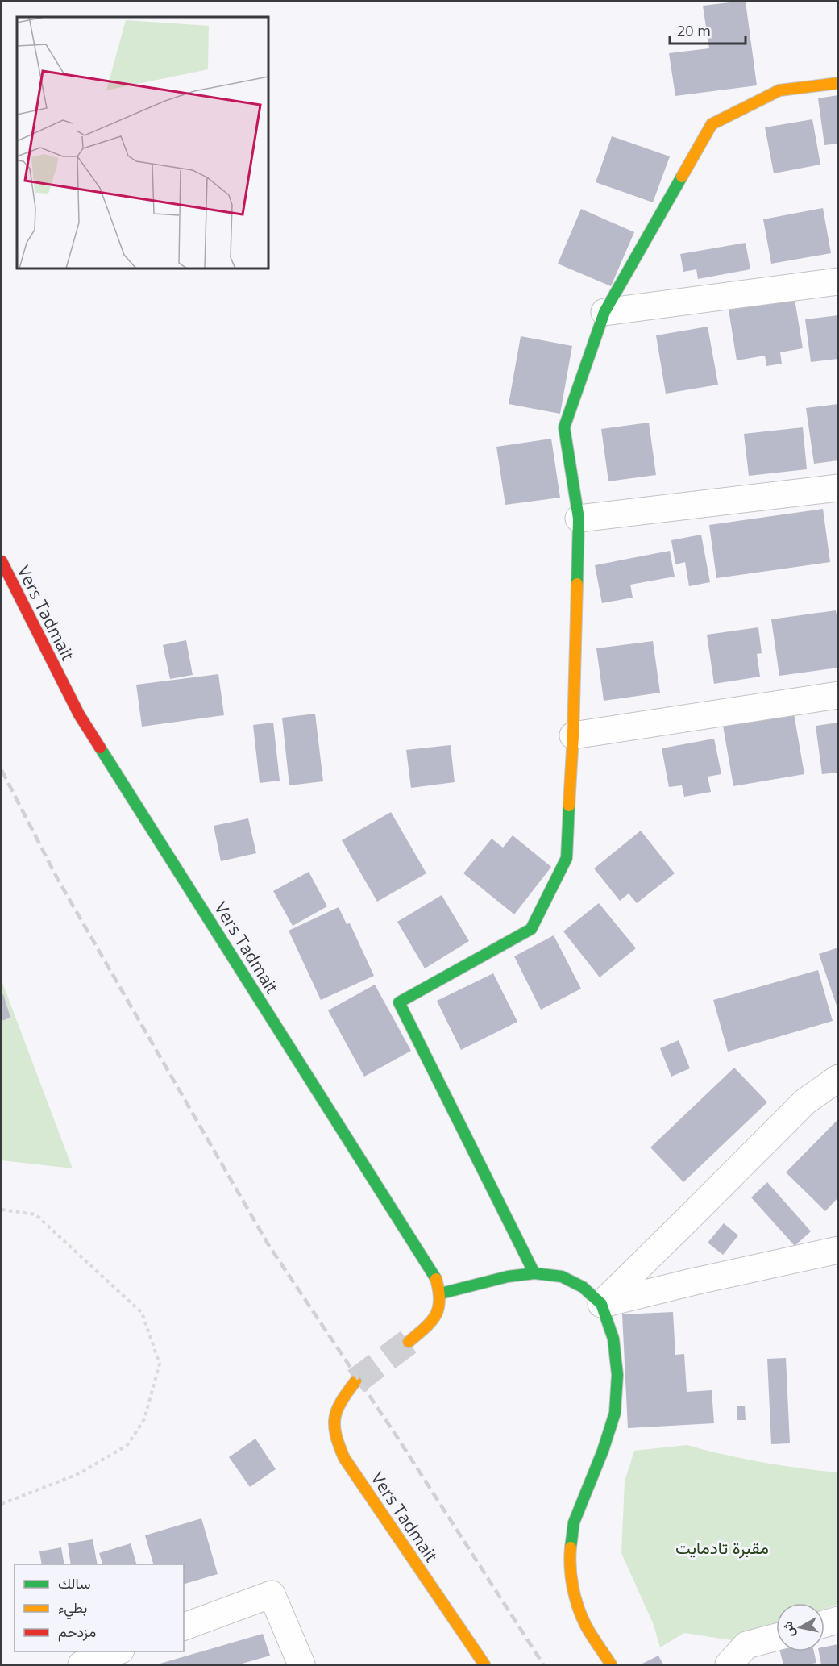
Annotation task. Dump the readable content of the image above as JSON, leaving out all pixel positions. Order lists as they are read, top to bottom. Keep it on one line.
{"streets":{"main road":["Vers Tadmait"]},"parks":["مقبرة تادمايت"],"legend":["سالك","بطيء","مزدحم"],"scale_bar":"20 m","north":"left"}
